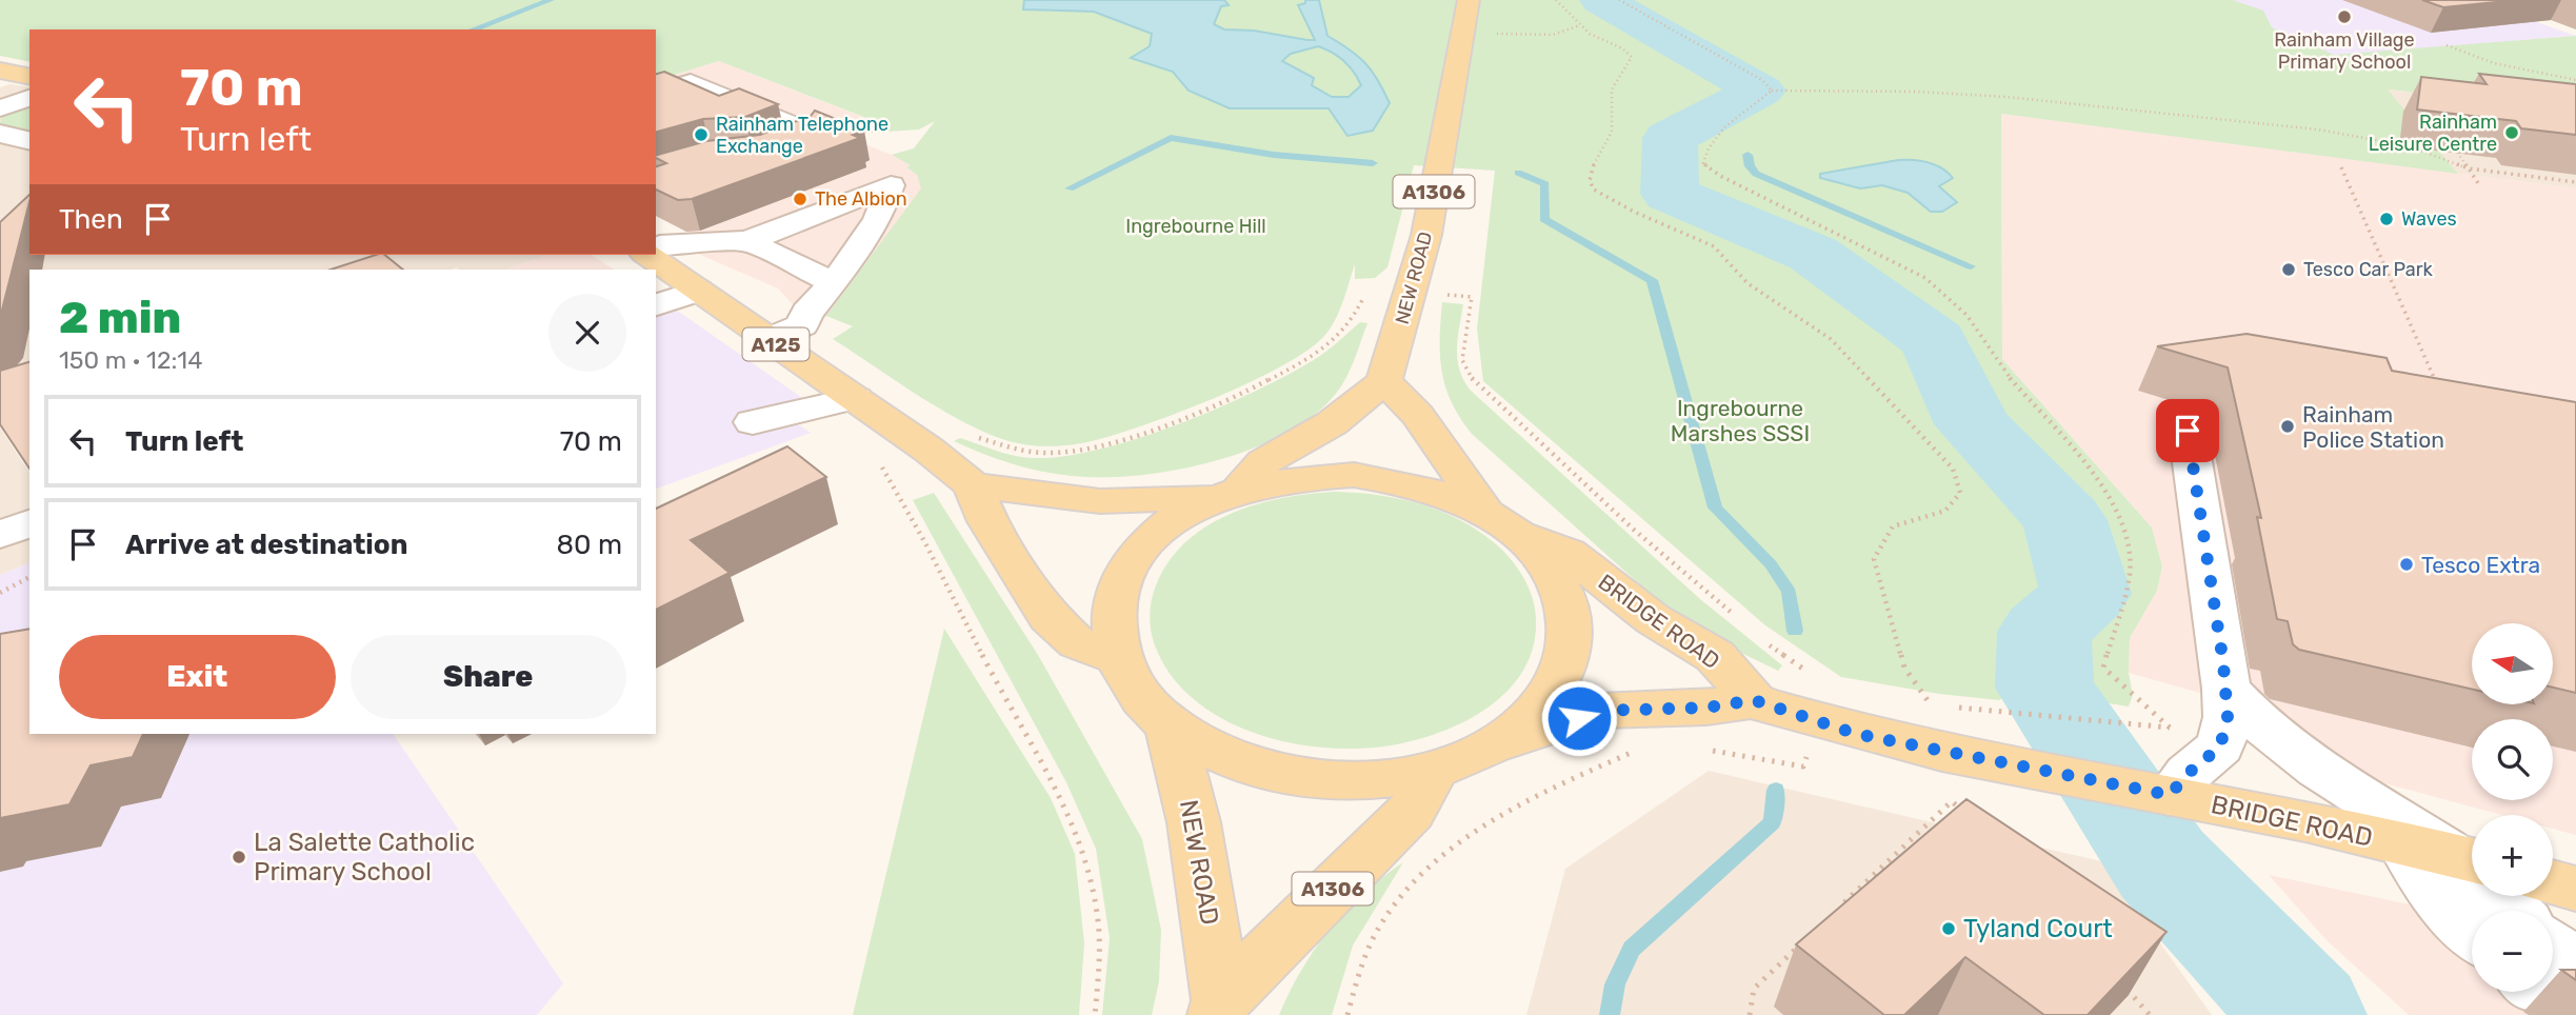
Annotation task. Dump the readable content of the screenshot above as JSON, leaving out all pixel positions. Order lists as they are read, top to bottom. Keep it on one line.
{"streets":{"main road":["A1306","NEW ROAD","A125","BRIDGE ROAD"]},"parks":["Ingrebourne Hill","Ingrebourne Marshes SSSI"],"places":["Rainham Village Primary School","Rainham Leisure Centre","Rainham Telephone Exchange","The Albion","Waves","Tesco Car Park","Rainham Police Station","Tesco Extra","La Salette Catholic Primary School","Tyland Court"],"north":"left","page":{"turn":["70 m","Turn left"],"then":"Then","heading":["2 min","150 m · 12:14"],"list":[{"name":"Turn left","value":"70 m"},{"name":"Arrive at destination","value":"80 m"}],"buttons":["Exit","Share"],"map_buttons":["+","−"]}}
